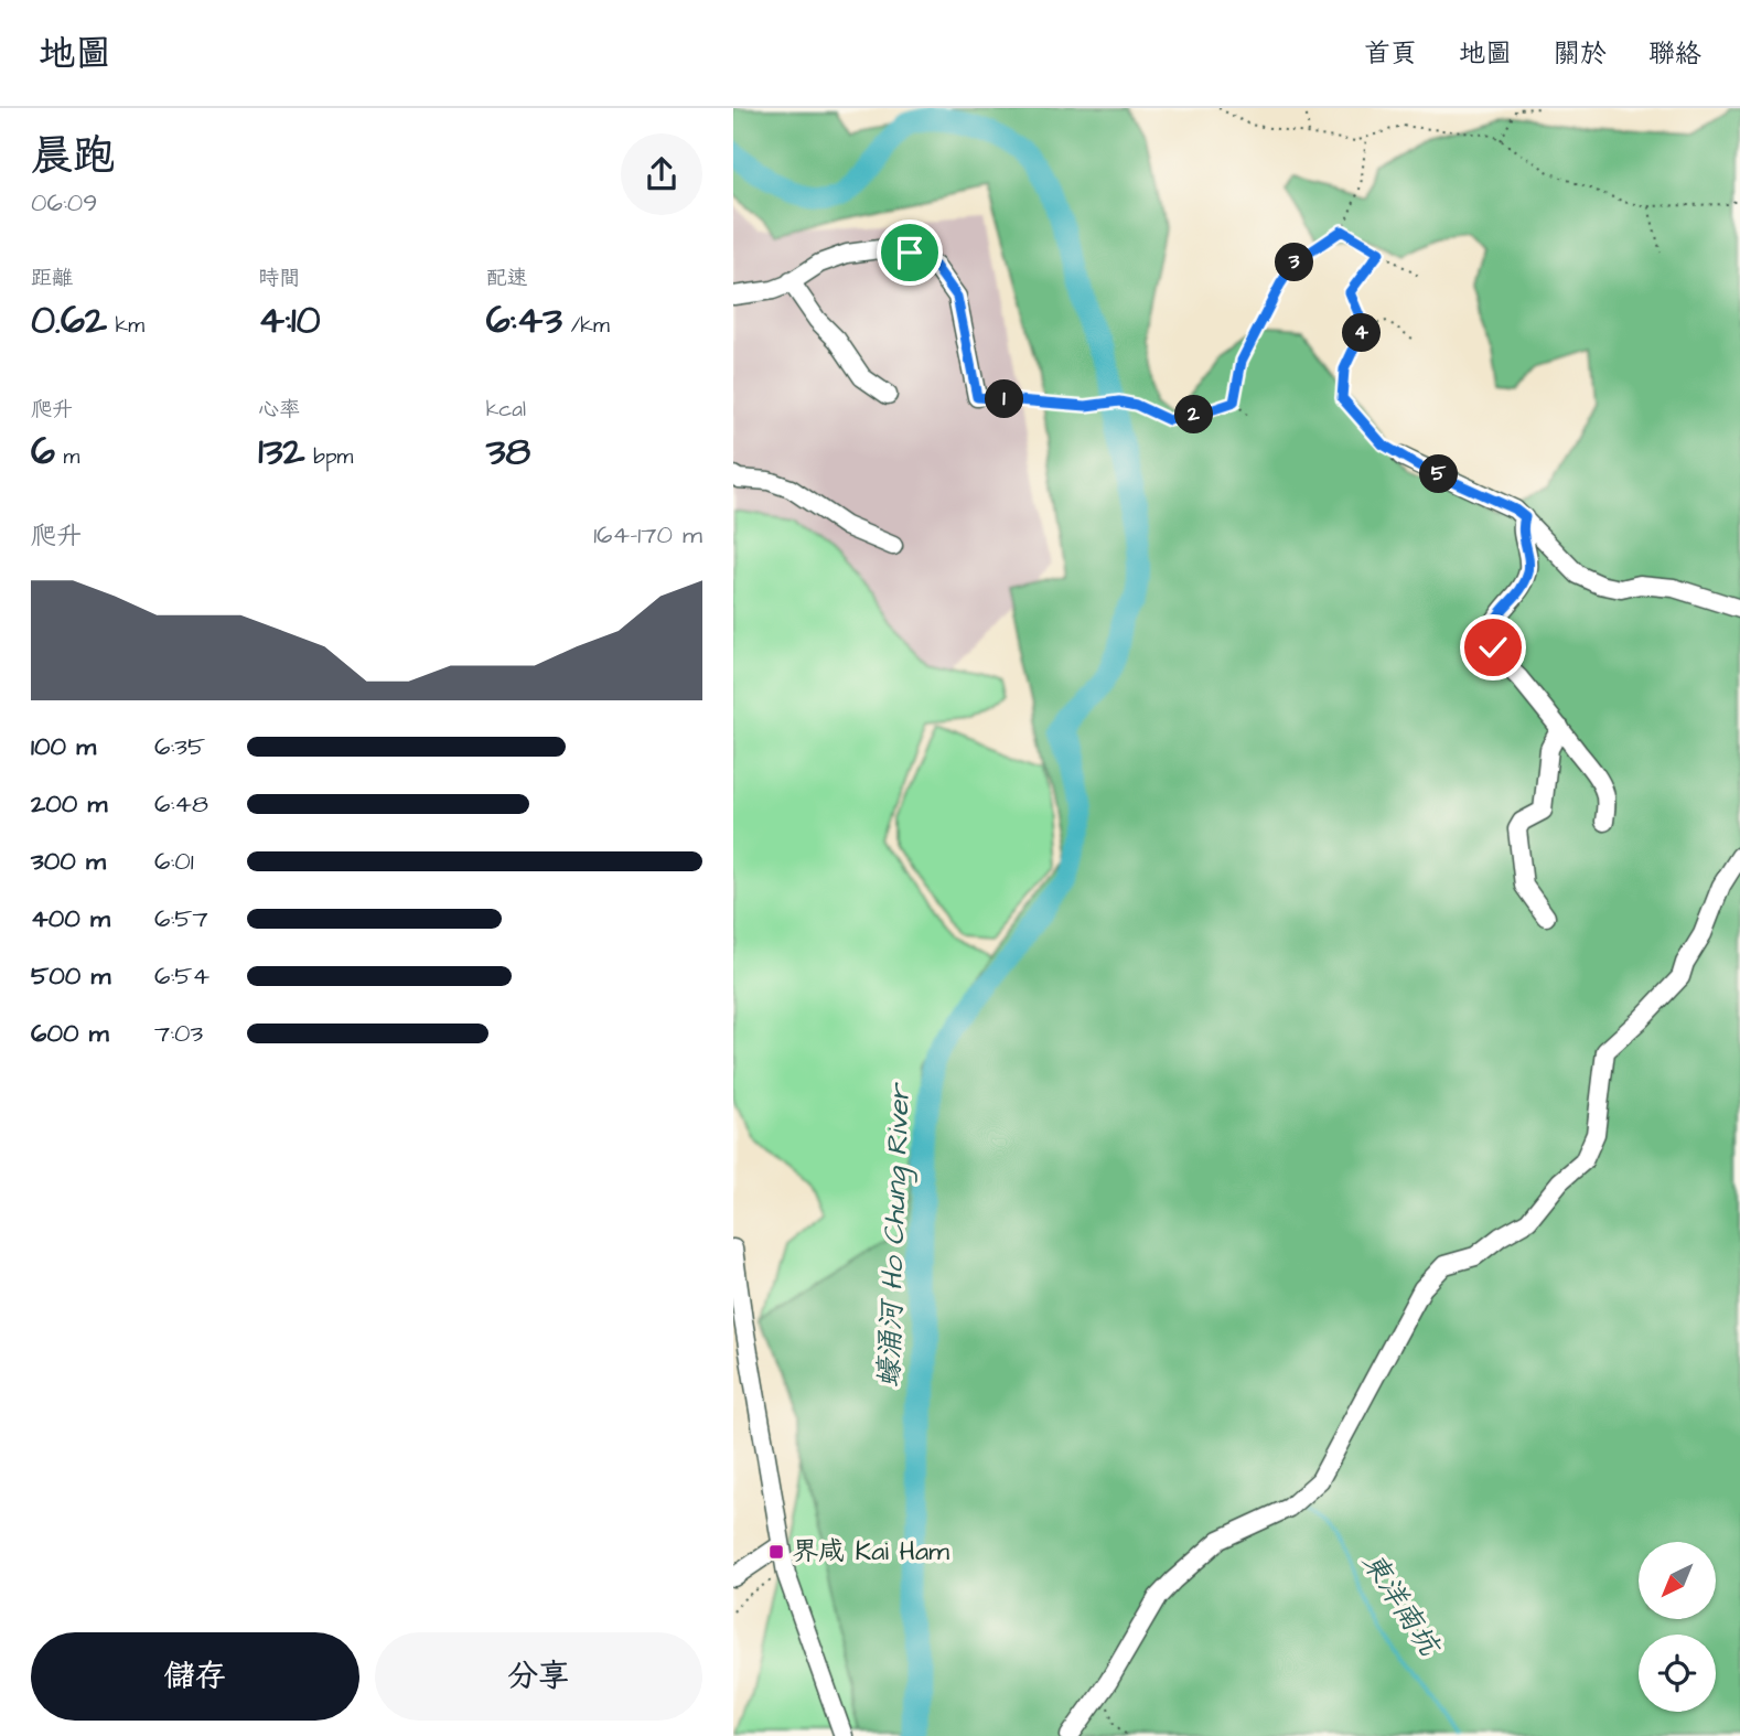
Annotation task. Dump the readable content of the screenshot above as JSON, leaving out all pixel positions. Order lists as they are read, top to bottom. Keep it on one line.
{"water":["蠔涌河 Ho Chung River","東洋南坑"],"places":{"transit":["界咸 Kai Ham"]},"north":"bottom left","page":{"header":"地圖","nav":["首頁","地圖","關於","聯絡"],"heading":["晨跑","06:09"],"stats":[["距離","0.62 km"],["時間","4:10"],["配速","6:43 /km"],["爬升","6 m"],["心率","132 bpm"],["kcal","38"]],"pins":["3","4","1","2","5"],"chart":["爬升","164–170 m"],"list":[{"name":"100 m","note":"6:35"},{"name":"200 m","note":"6:48"},{"name":"300 m","note":"6:01"},{"name":"400 m","note":"6:57"},{"name":"500 m","note":"6:54"},{"name":"600 m","note":"7:03"}],"buttons":["儲存","分享"]}}
